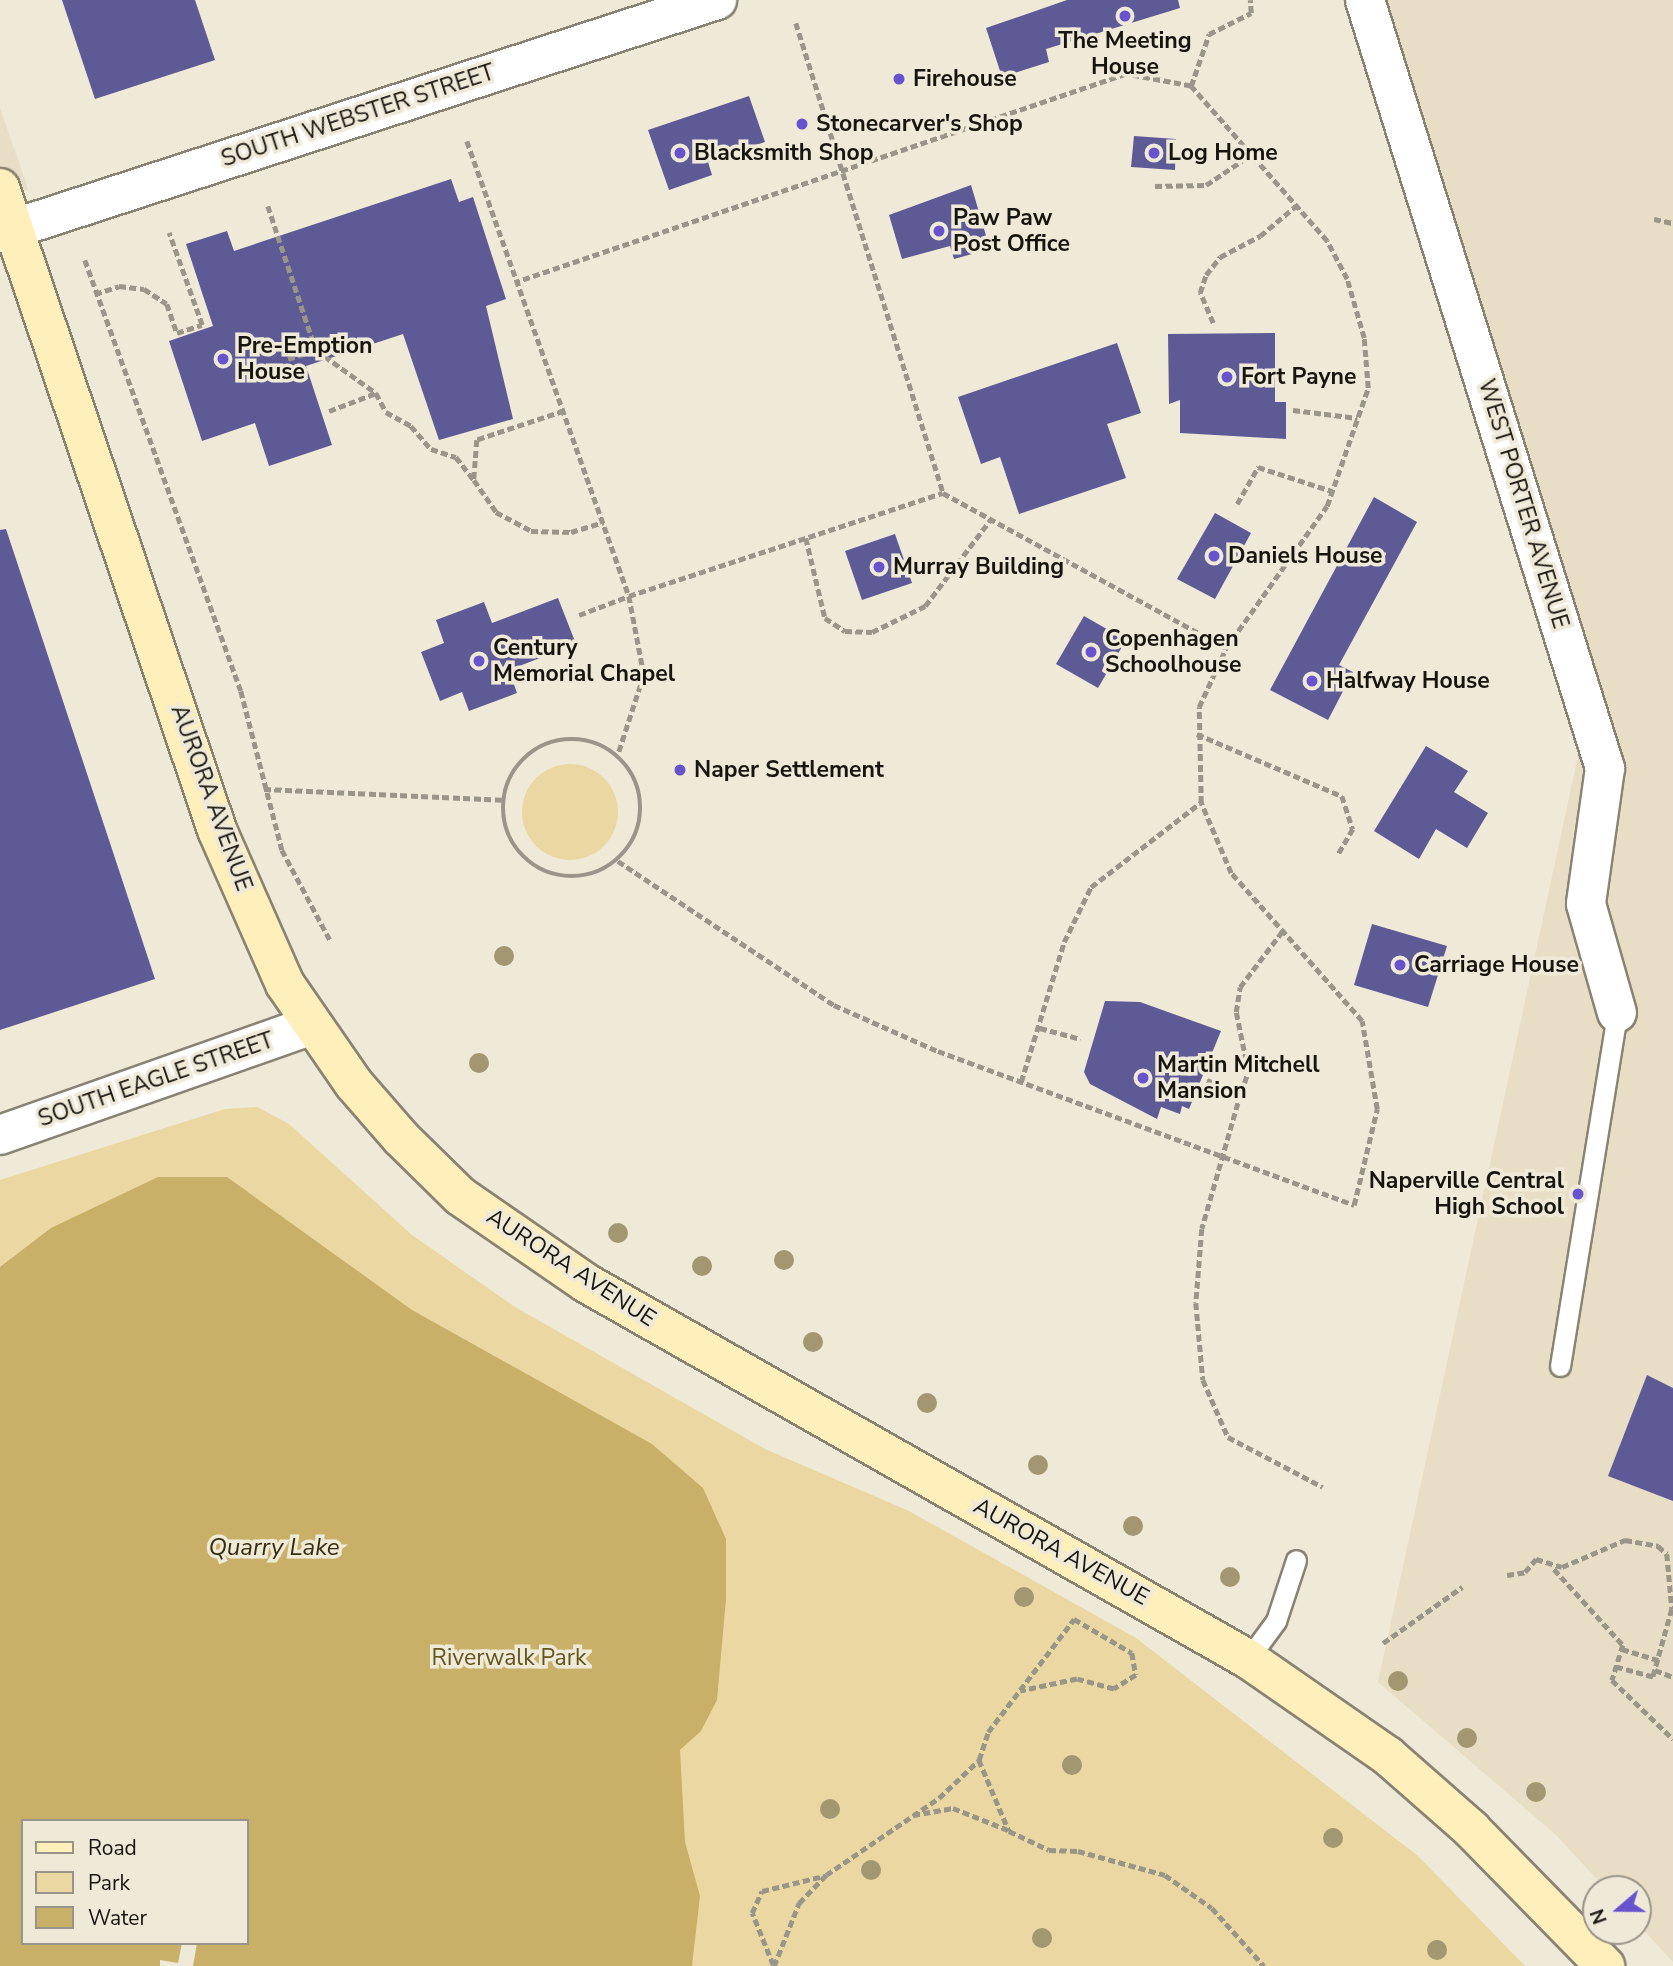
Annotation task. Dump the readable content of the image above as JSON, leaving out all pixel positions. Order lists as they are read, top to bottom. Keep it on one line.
{"streets":{"main road":["AURORA AVENUE"],"street":["SOUTH WEBSTER STREET","WEST PORTER AVENUE","SOUTH EAGLE STREET"]},"crossings":[["SOUTH WEBSTER STREET","AURORA AVENUE"],["AURORA AVENUE","SOUTH EAGLE STREET"]],"water":["Quarry Lake"],"parks":["Riverwalk Park"],"places":["The Meeting House","Firehouse","Stonecarver's Shop","Blacksmith Shop","Log Home","Paw Paw Post Office","Pre-Emption House","Fort Payne","Daniels House","Murray Building","Copenhagen Schoolhouse","Century Memorial Chapel","Halfway House","Naper Settlement","Carriage House","Martin Mitchell Mansion","Naperville Central High School"],"legend":["Road","Park","Water"],"north":"left"}
